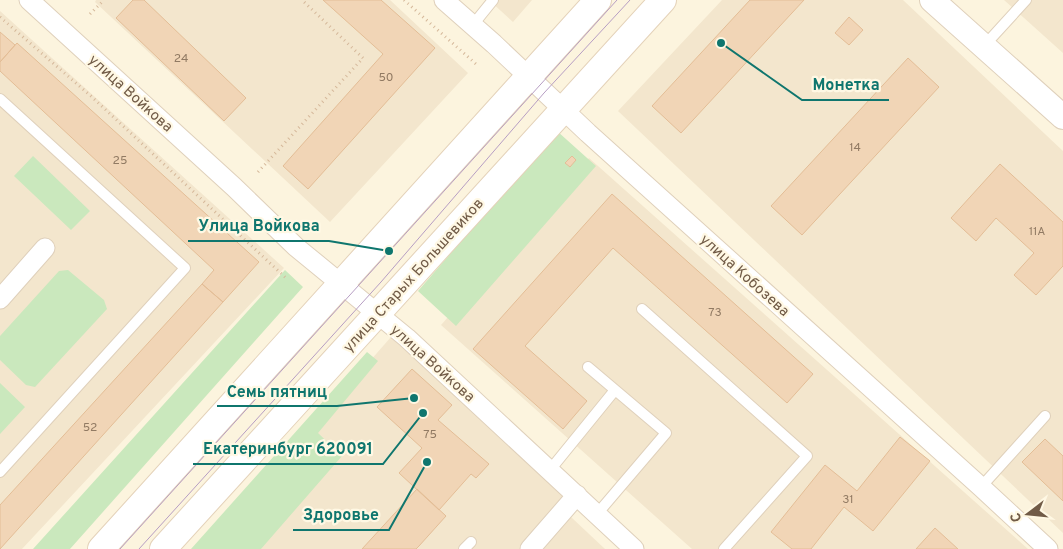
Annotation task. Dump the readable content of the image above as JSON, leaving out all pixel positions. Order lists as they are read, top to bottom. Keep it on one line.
{"streets":{"main road":["улица Старых Большевиков"],"street":["улица Войкова","улица Кобозева"]},"crossings":[["улица Войкова","улица Старых Большевиков"],["улица Старых Большевиков","улица Кобозева"]],"places":["Монетка","Улица Войкова","Семь пятниц","Екатеринбург 620091","Здоровье"],"house_numbers":["24","50","14","25","11А","73","52","75","31"],"north":"left"}
